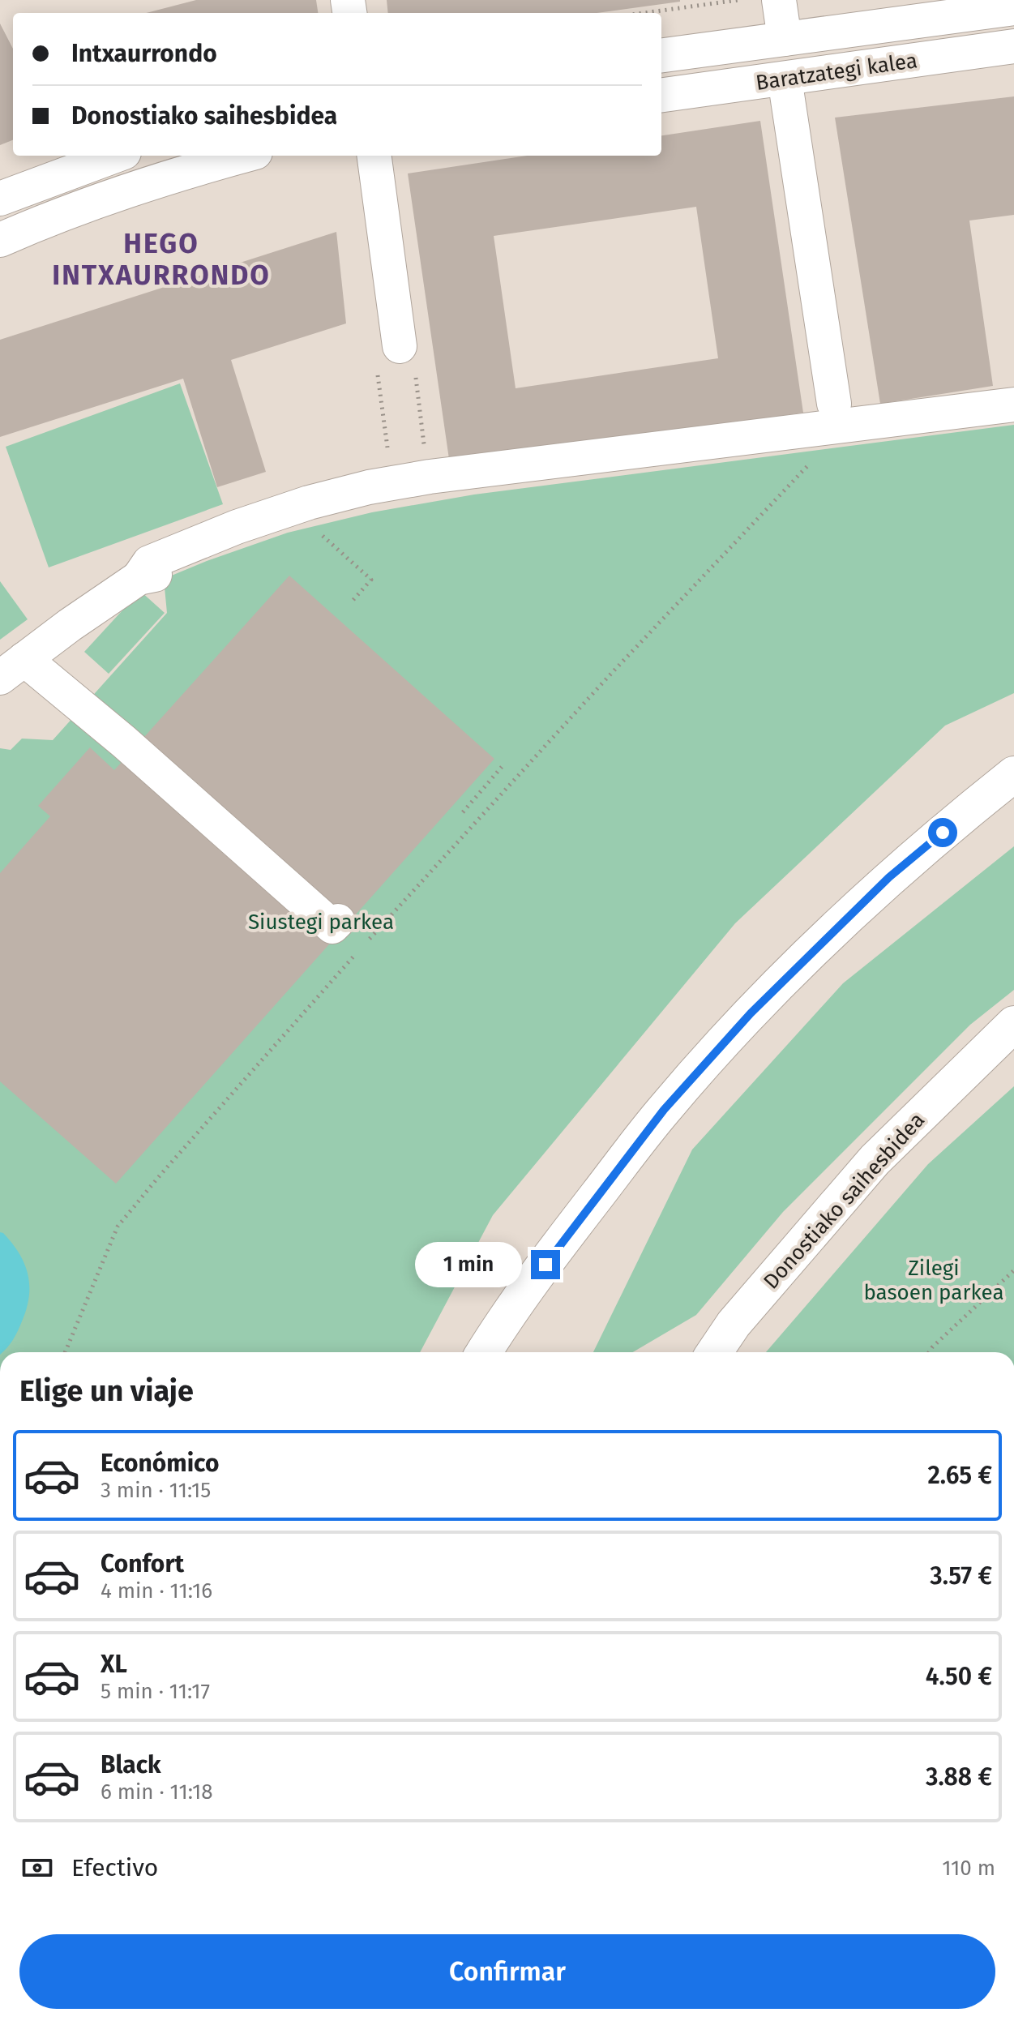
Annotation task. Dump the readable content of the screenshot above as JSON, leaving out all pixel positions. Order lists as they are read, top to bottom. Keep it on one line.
{"streets":{"highway":["Donostiako saihesbidea"],"street":["Baratzategi kalea"]},"districts":["HEGO INTXAURRONDO"],"parks":["Siustegi parkea","Zilegi basoen parkea"],"page":{"banner":["Intxaurrondo","Donostiako saihesbidea"],"bubble":"1 min","heading":"Elige un viaje","list":[{"name":"Económico","note":"3 min · 11:15","value":"2.65 €"},{"name":"Confort","note":"4 min · 11:16","value":"3.57 €"},{"name":"XL","note":"5 min · 11:17","value":"4.50 €"},{"name":"Black","note":"6 min · 11:18","value":"3.88 €"}],"pay":["Efectivo","110 m"],"buttons":"Confirmar"}}
